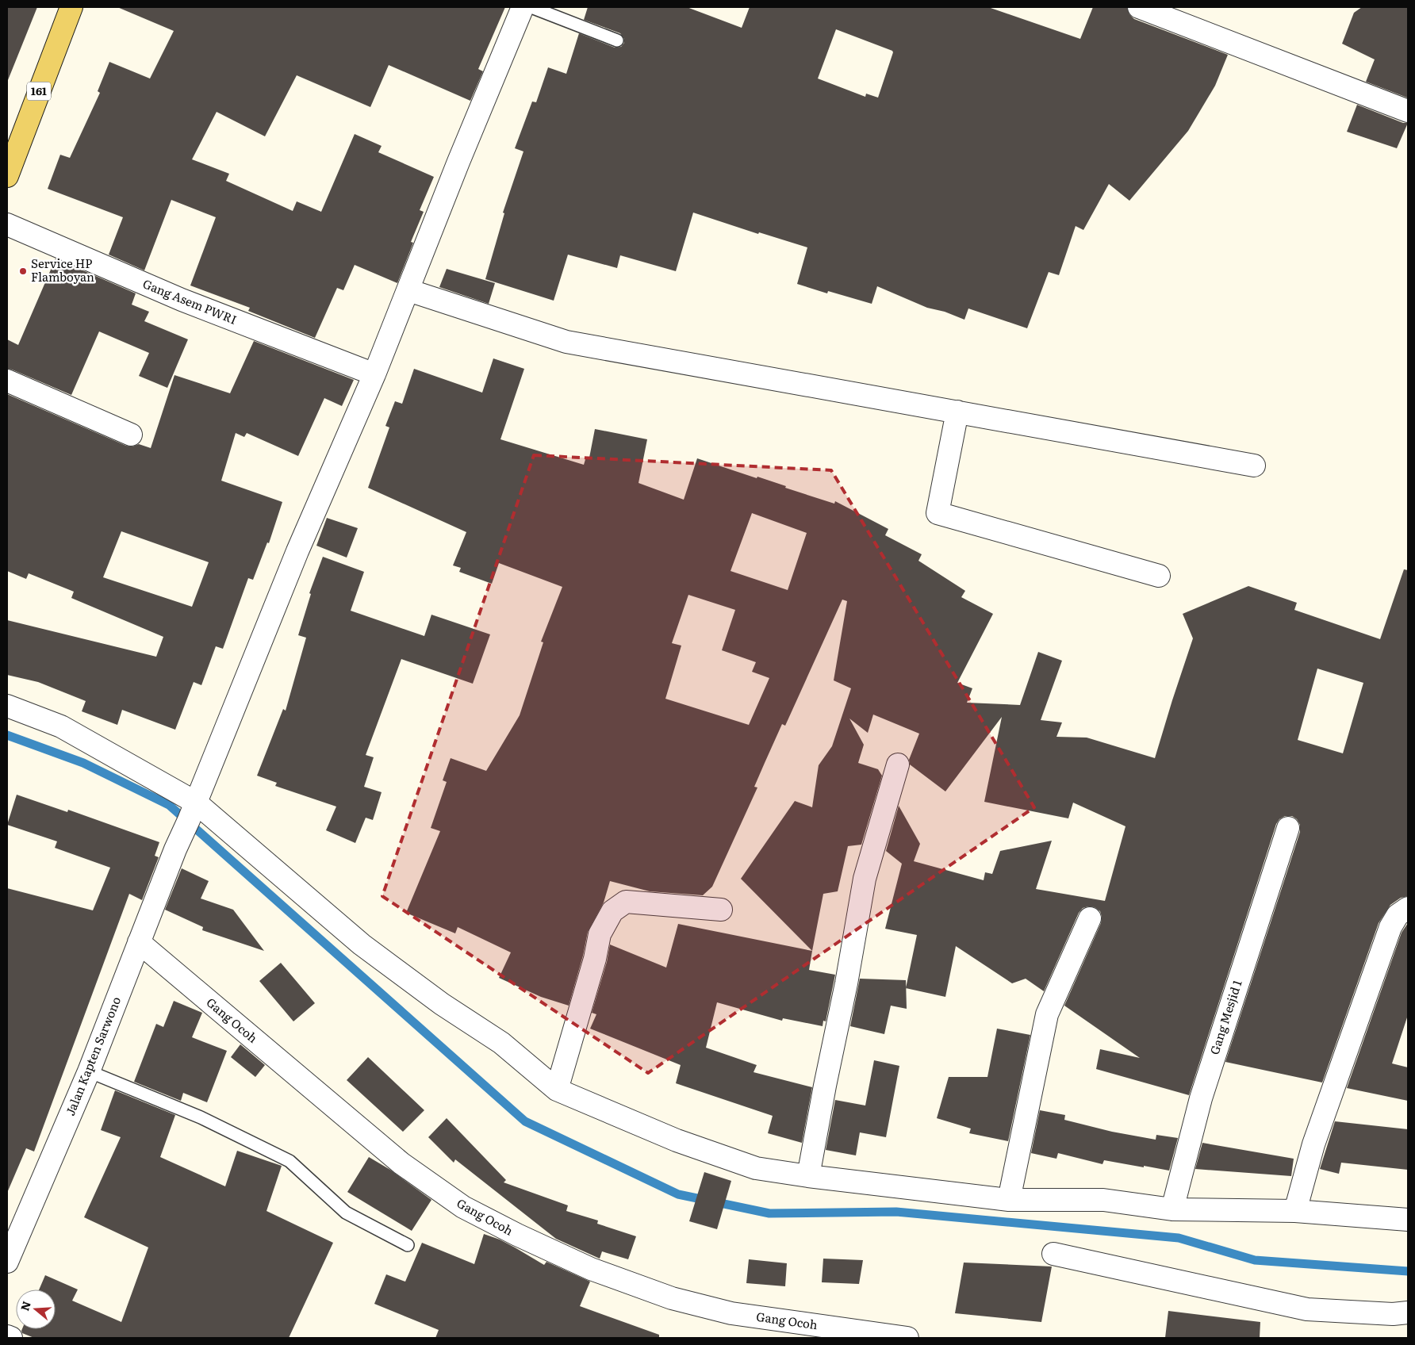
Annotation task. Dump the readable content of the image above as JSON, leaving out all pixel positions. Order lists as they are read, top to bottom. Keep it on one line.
{"streets":{"main road":["161"],"street":["Gang Asem PWRI","Gang Mesjid 1","Gang Ocoh","Jalan Kapten Sarwono"]},"crossings":[["Gang Asem PWRI","Jalan Kapten Sarwono"],["Gang Ocoh","Jalan Kapten Sarwono"]],"places":["Service HP Flamboyan"],"north":"left"}
